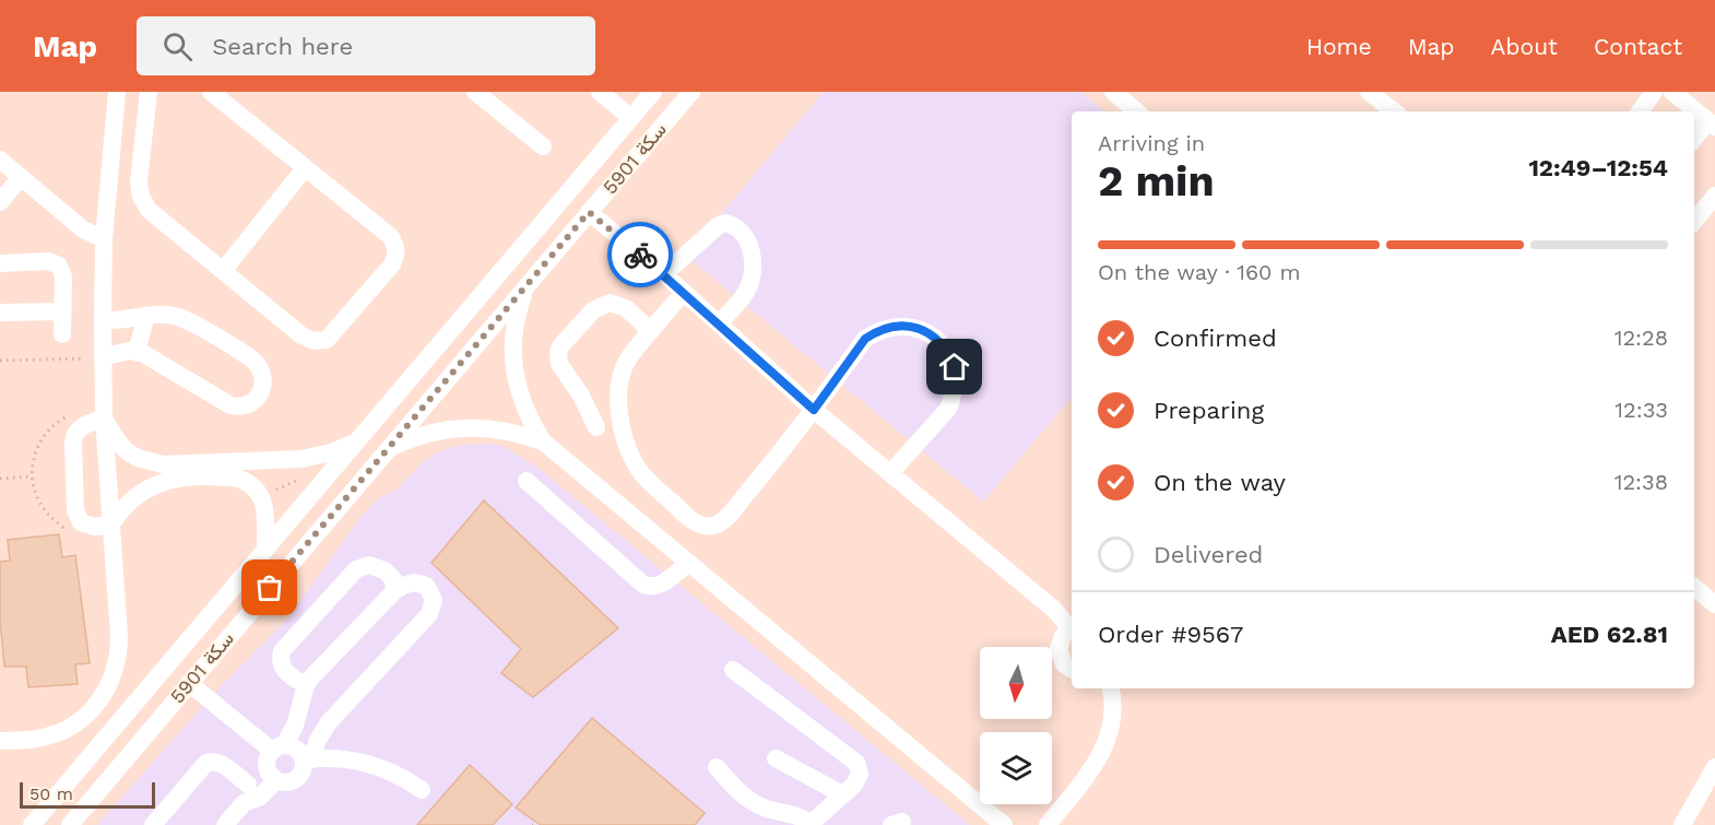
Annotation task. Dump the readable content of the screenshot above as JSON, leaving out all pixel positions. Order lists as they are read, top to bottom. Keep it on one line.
{"streets":{"street":["سكة 5901"]},"scale_bar":"50 m","north":"bottom","page":{"header":"Map","search":"Search here","nav":["Home","Map","About","Contact"],"heading":["2 min","Arriving in","12:49–12:54"],"panel":["Order #9567","AED 62.81"],"bar":"On the way · 160 m","list":[["Confirmed","12:28"],["Preparing","12:33"],["On the way","12:38"],"Delivered"],"scale":"50 m"}}
